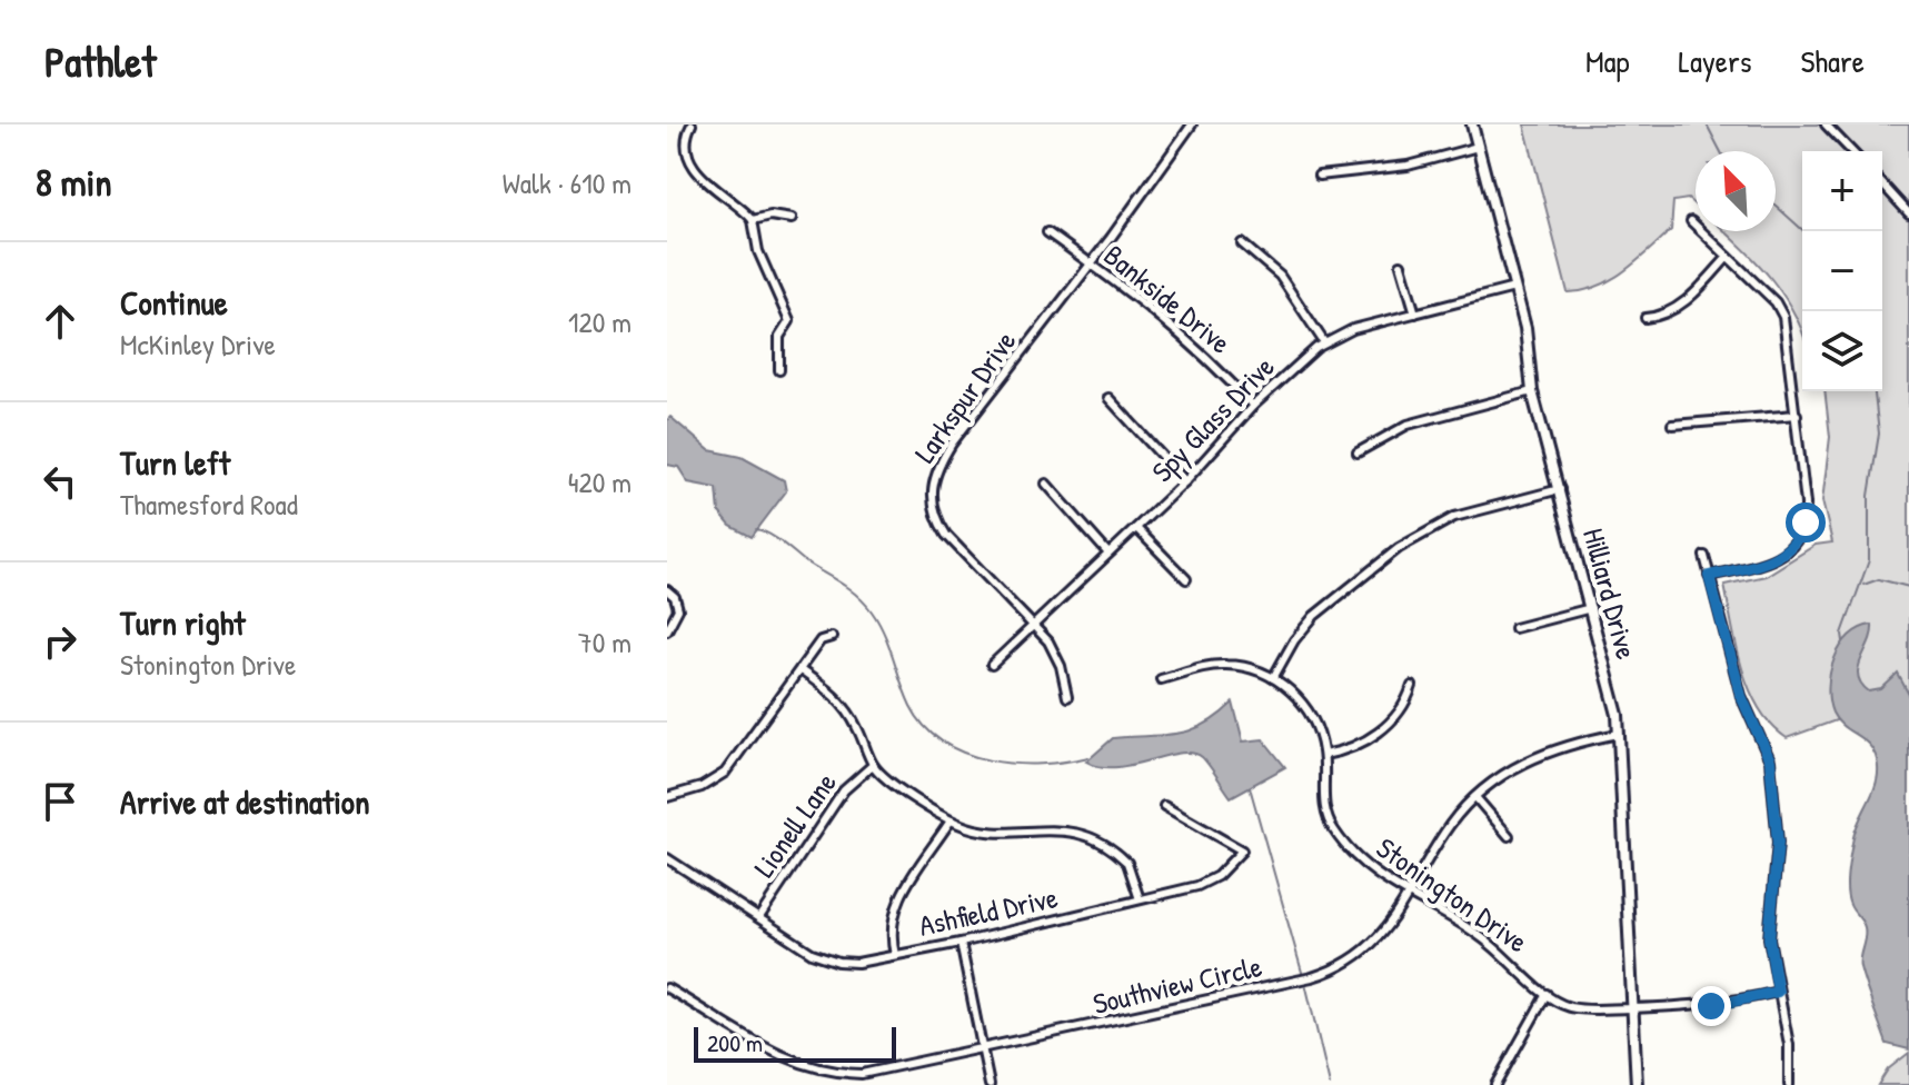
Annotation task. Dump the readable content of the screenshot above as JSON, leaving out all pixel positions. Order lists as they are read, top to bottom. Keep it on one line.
{"streets":{"street":["Bankside Drive","Larkspur Drive","Spy Glass Drive","Hilliard Drive","Lionell Lane","Stonington Drive","Ashfield Drive","Southview Circle"]},"crossings":[["Bankside Drive","Larkspur Drive"],["Bankside Drive","Spy Glass Drive"],["Larkspur Drive","Spy Glass Drive"],["Spy Glass Drive","Hilliard Drive"],["Hilliard Drive","Stonington Drive"],["Hilliard Drive","Southview Circle"],["Lionell Lane","Ashfield Drive"],["Stonington Drive","Southview Circle"]],"scale_bar":"200 m","north":"top left","page":{"header":"Pathlet","nav":["Map","Layers","Share"],"heading":["8 min","Walk · 610 m"],"map_buttons":["+","−"],"list":[["Continue","McKinley Drive","120 m"],["Turn left","Thamesford Road","420 m"],["Turn right","Stonington Drive","70 m"],"Arrive at destination"],"scale":"200 m"}}
